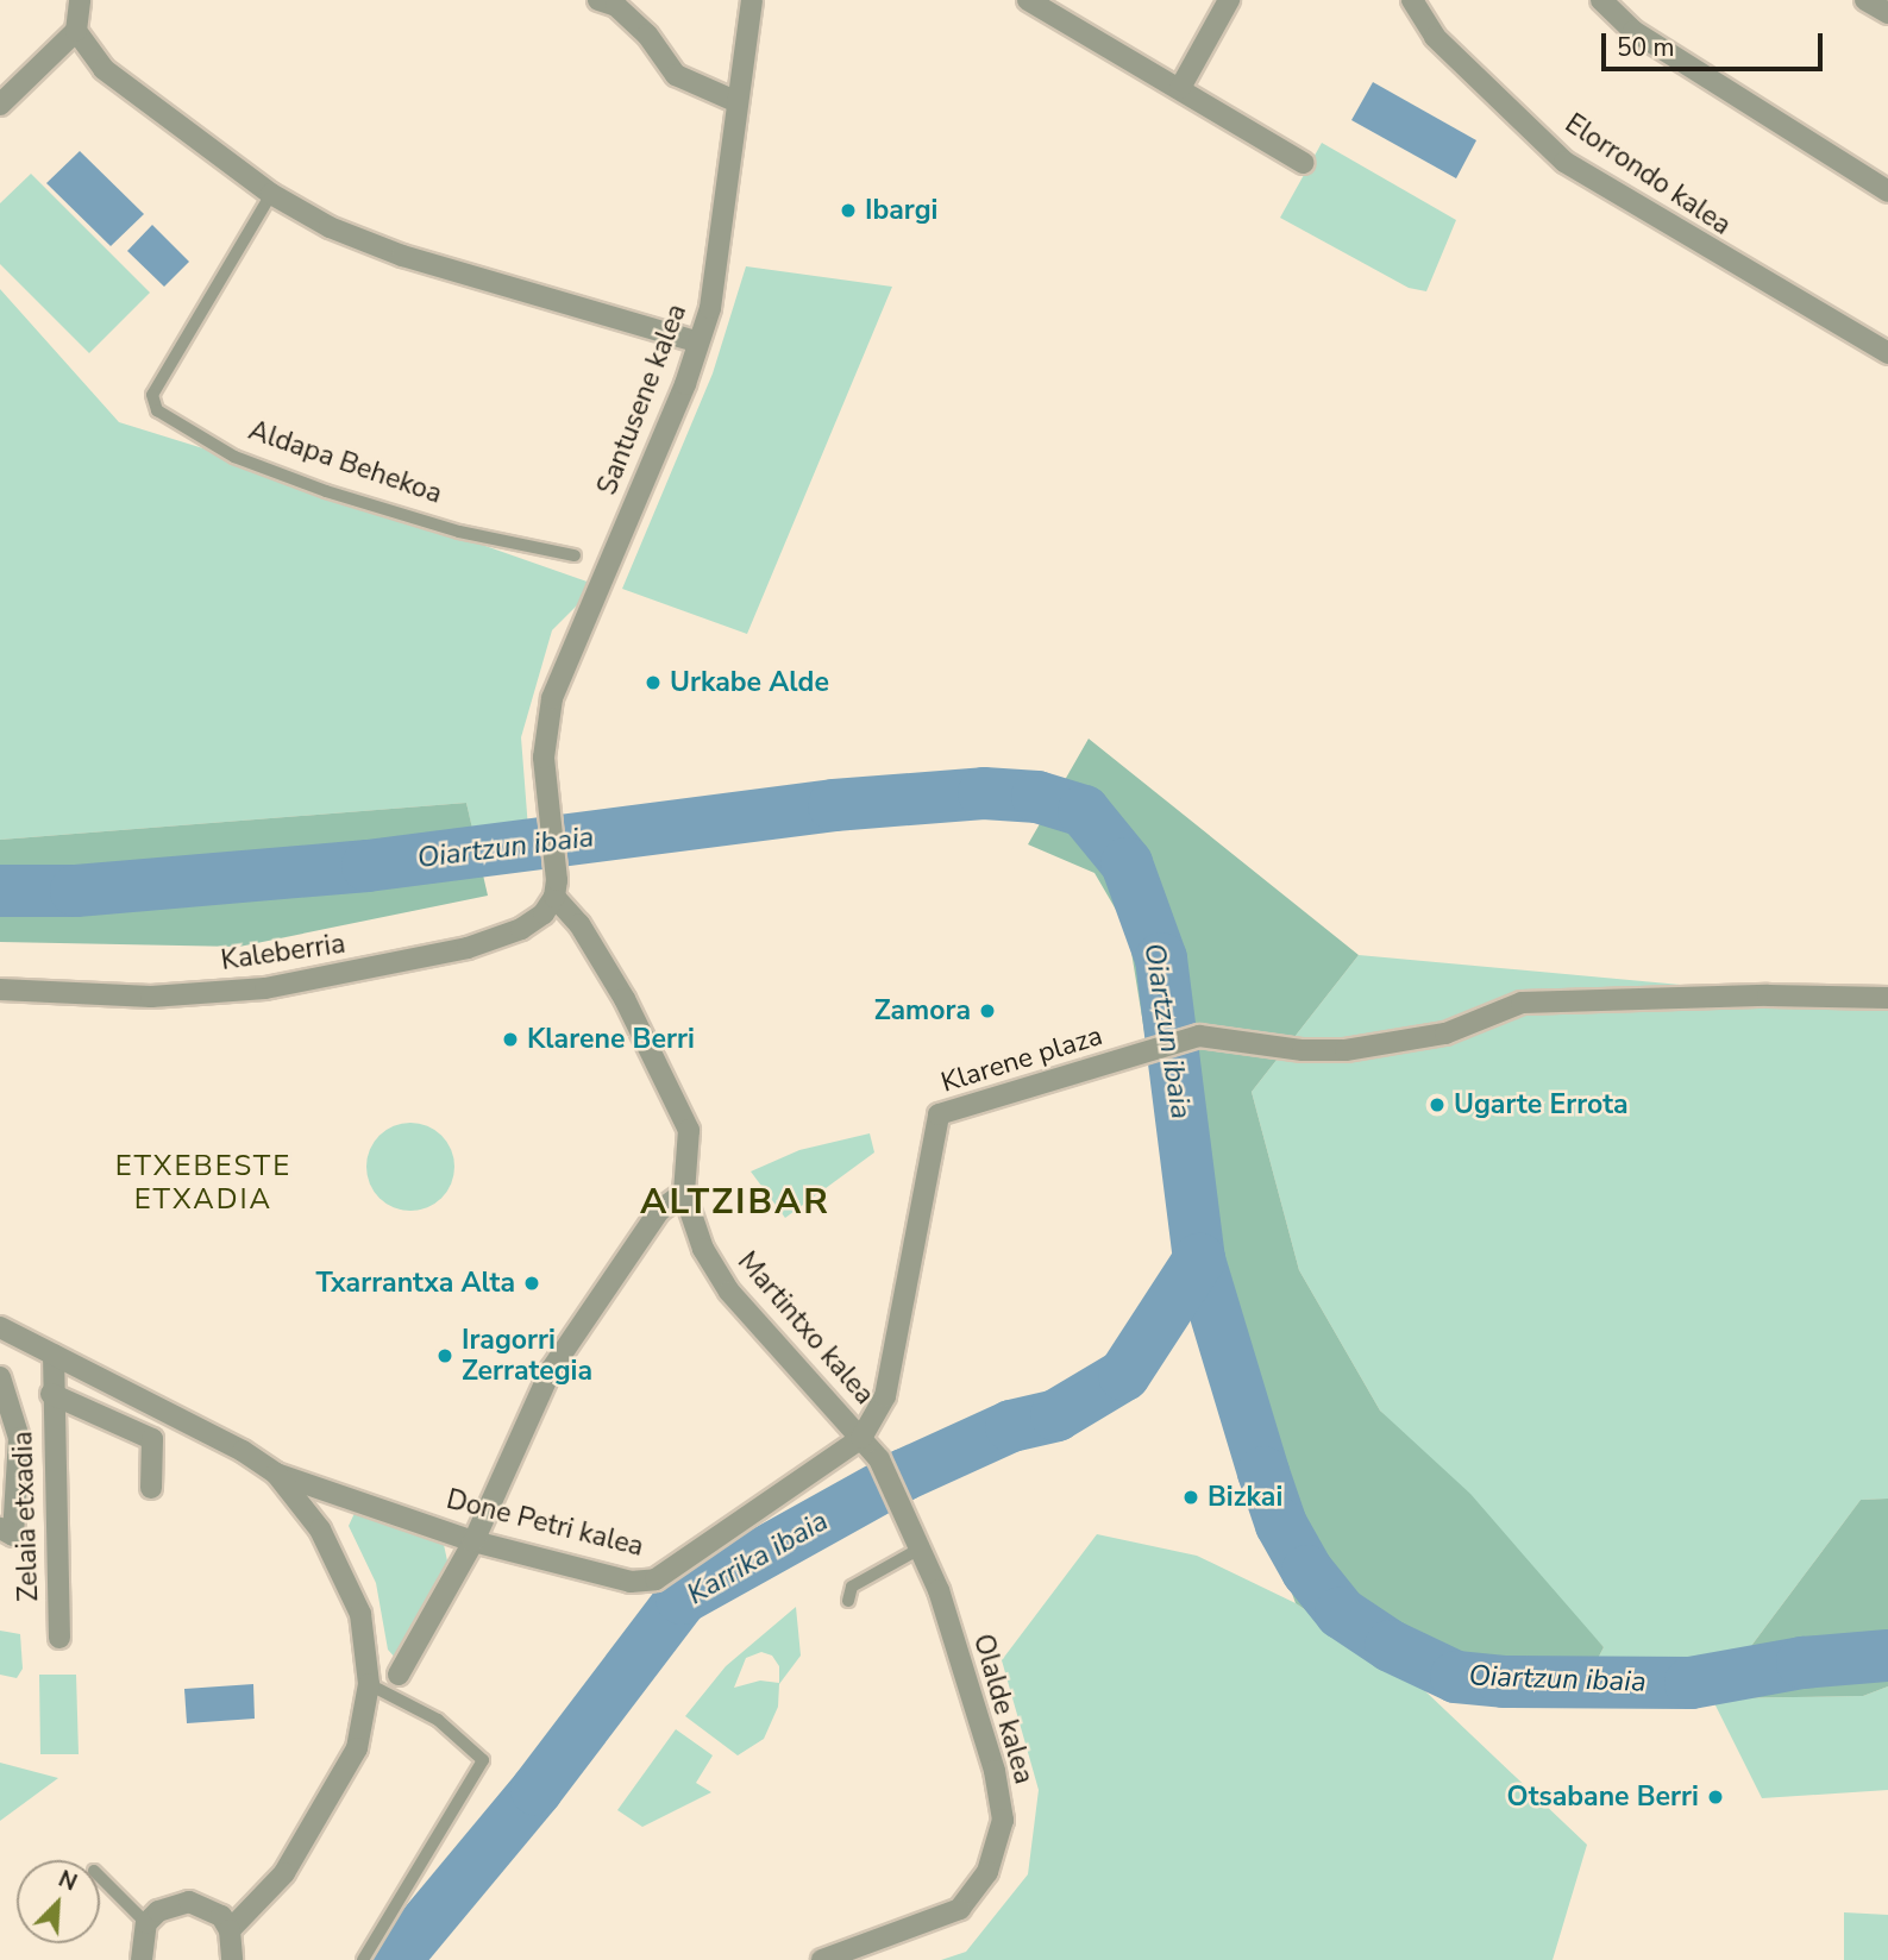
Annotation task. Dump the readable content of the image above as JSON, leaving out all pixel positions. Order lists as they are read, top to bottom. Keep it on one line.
{"streets":{"street":["Elorrondo kalea","Santusene kalea","Kaleberria","Klarene plaza","Martintxo kalea","Zelaia etxadia","Done Petri kalea","Olalde kalea"],"lane":["Aldapa Behekoa"]},"crossings":[["Santusene kalea","Kaleberria"],["Santusene kalea","Martintxo kalea"],["Kaleberria","Martintxo kalea"],["Klarene plaza","Martintxo kalea"],["Klarene plaza","Done Petri kalea"],["Klarene plaza","Olalde kalea"],["Martintxo kalea","Done Petri kalea"],["Martintxo kalea","Olalde kalea"],["Zelaia etxadia","Done Petri kalea"],["Done Petri kalea","Olalde kalea"]],"districts":["ETXEBESTE ETXADIA","ALTZIBAR"],"water":["Oiartzun ibaia","Karrika ibaia"],"places":["Ibargi","Urkabe Alde","Zamora","Klarene Berri","Ugarte Errota","Txarrantxa Alta","Iragorri Zerrategia","Bizkai","Otsabane Berri"],"scale_bar":"50 m","north":"top right"}
